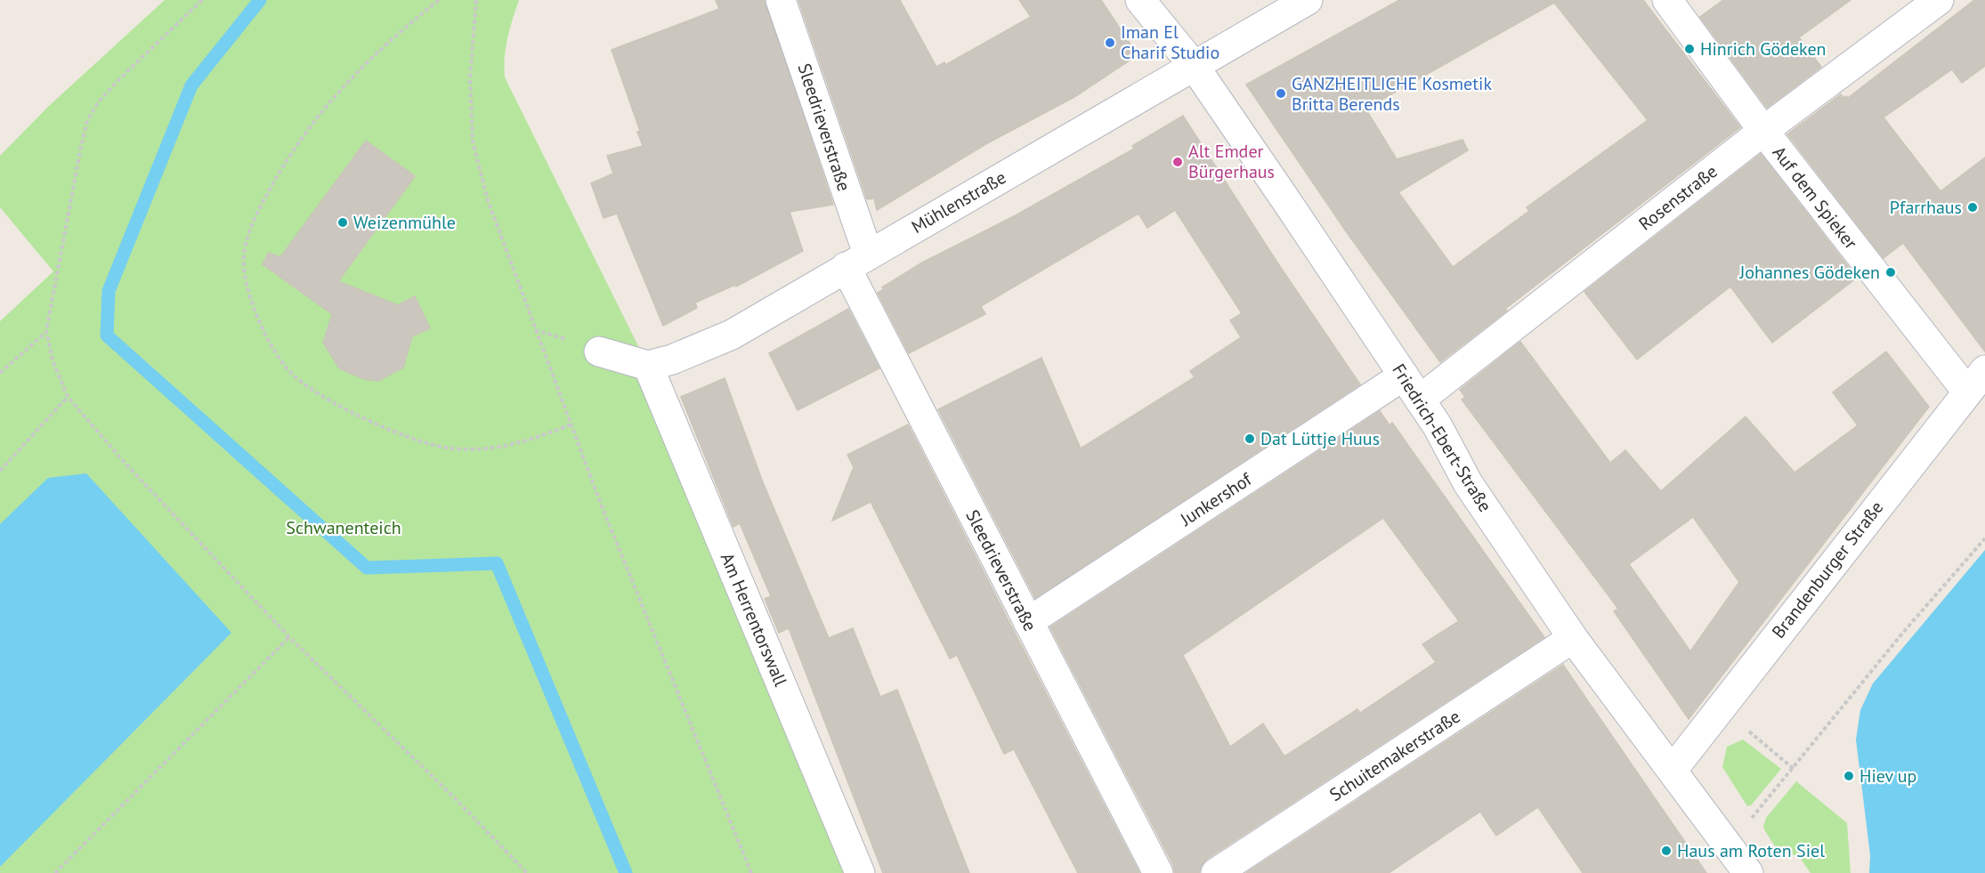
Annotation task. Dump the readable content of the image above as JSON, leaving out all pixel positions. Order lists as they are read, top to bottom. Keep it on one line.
{"streets":{"street":["Sleedrieverstraße","Rosenstraße","Auf dem Spieker","Mühlenstraße","Friedrich-Ebert-Straße","Junkershof","Brandenburger Straße","Am Herrentorswall","Schuitemakerstraße"]},"crossings":[["Sleedrieverstraße","Mühlenstraße"],["Sleedrieverstraße","Junkershof"],["Rosenstraße","Auf dem Spieker"],["Rosenstraße","Friedrich-Ebert-Straße"],["Auf dem Spieker","Brandenburger Straße"],["Mühlenstraße","Friedrich-Ebert-Straße"],["Mühlenstraße","Am Herrentorswall"],["Friedrich-Ebert-Straße","Junkershof"],["Friedrich-Ebert-Straße","Brandenburger Straße"],["Friedrich-Ebert-Straße","Schuitemakerstraße"]],"parks":["Schwanenteich"],"places":["Iman El Charif Studio","Hinrich Gödeken","GANZHEITLICHE Kosmetik Britta Berends","Alt Emder Bürgerhaus","Pfarrhaus","Weizenmühle","Johannes Gödeken","Dat Lüttje Huus","Hiev up","Haus am Roten Siel"]}
